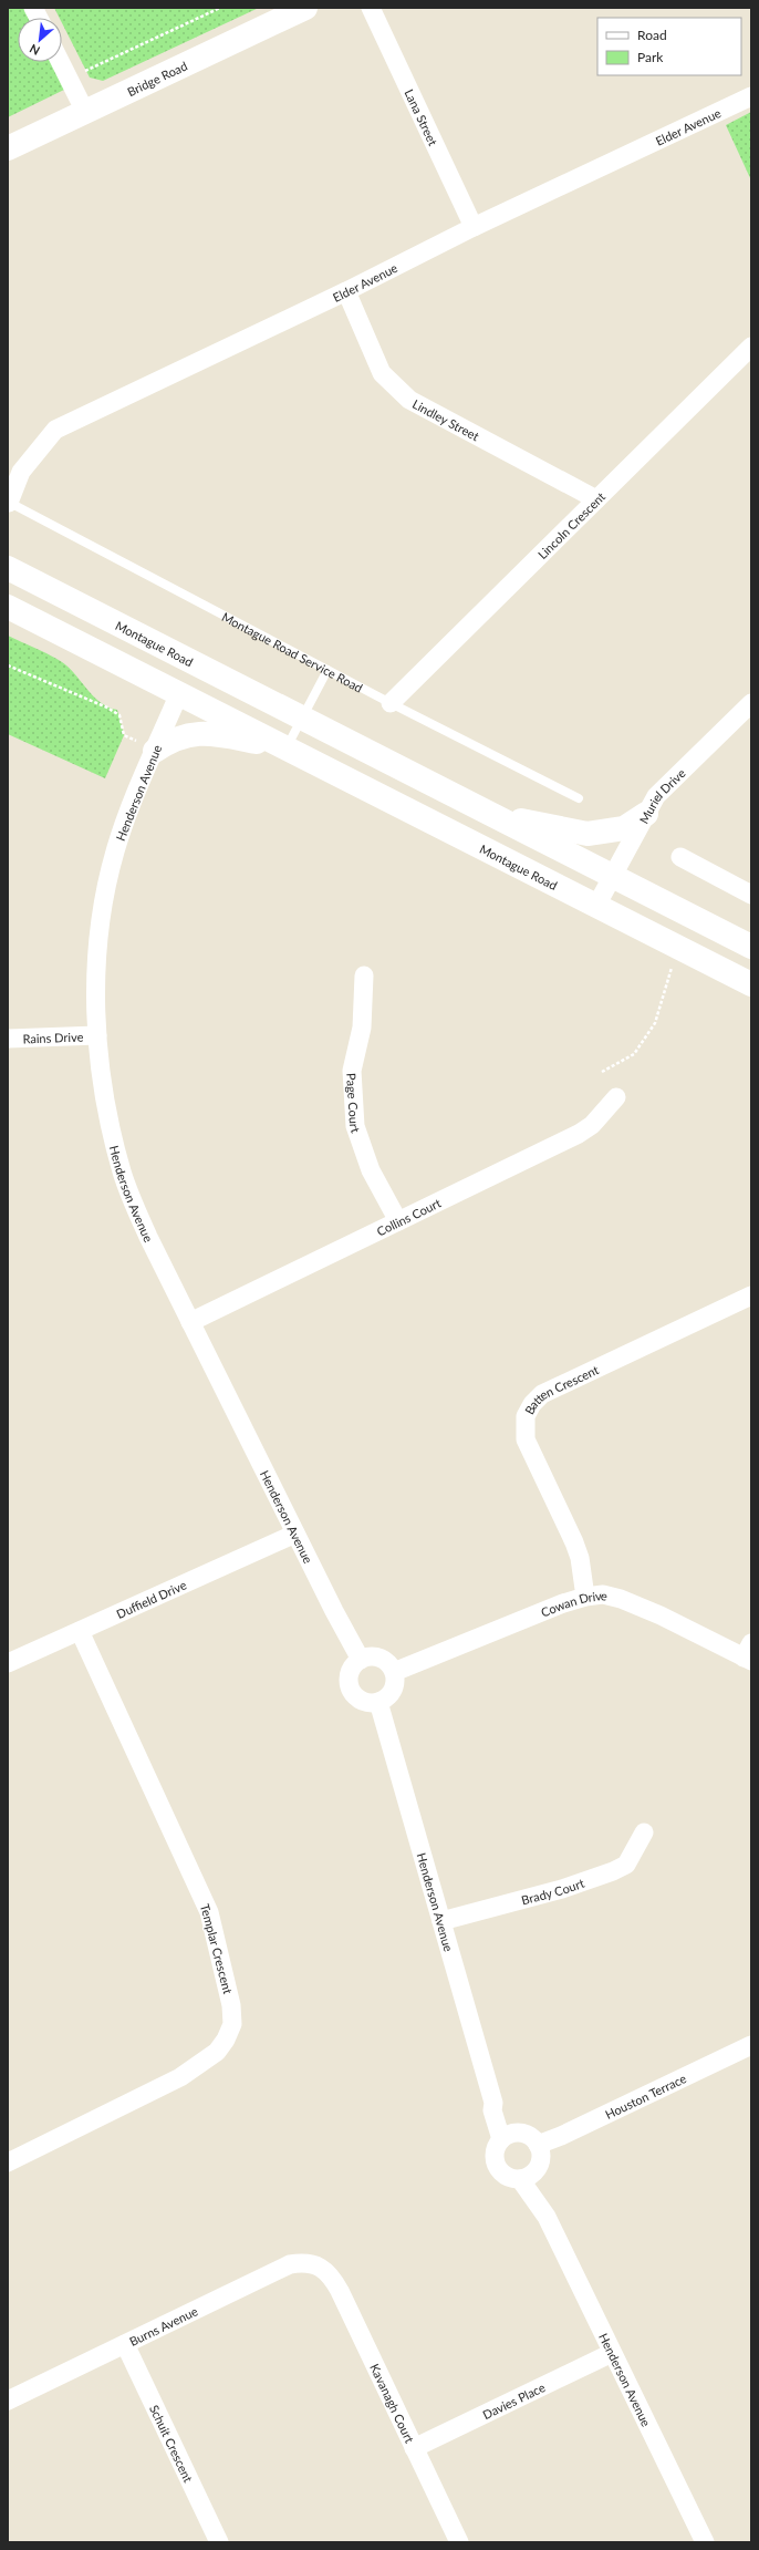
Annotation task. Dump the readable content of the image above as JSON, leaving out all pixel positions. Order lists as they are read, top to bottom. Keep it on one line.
{"streets":{"main road":["Bridge Road","Montague Road"],"street":["Lana Street","Elder Avenue","Lindley Street","Lincoln Crescent","Henderson Avenue","Muriel Drive","Rains Drive","Page Court","Collins Court","Batten Crescent","Duffield Drive","Cowan Drive","Brady Court","Templar Crescent","Houston Terrace","Burns Avenue","Davies Place","Kavanagh Court","Schuit Crescent"],"lane":["Montague Road Service Road"]},"crossings":[["Lana Street","Elder Avenue"],["Elder Avenue","Lindley Street"],["Elder Avenue","Montague Road Service Road"],["Lindley Street","Lincoln Crescent"],["Lincoln Crescent","Montague Road Service Road"],["Montague Road","Henderson Avenue"],["Montague Road","Muriel Drive"],["Henderson Avenue","Rains Drive"],["Henderson Avenue","Collins Court"],["Henderson Avenue","Duffield Drive"],["Henderson Avenue","Cowan Drive"],["Henderson Avenue","Brady Court"],["Henderson Avenue","Houston Terrace"],["Henderson Avenue","Davies Place"],["Page Court","Collins Court"],["Batten Crescent","Cowan Drive"],["Duffield Drive","Templar Crescent"],["Burns Avenue","Kavanagh Court"],["Burns Avenue","Schuit Crescent"],["Davies Place","Kavanagh Court"]],"legend":["Road","Park"],"north":"bottom left"}
